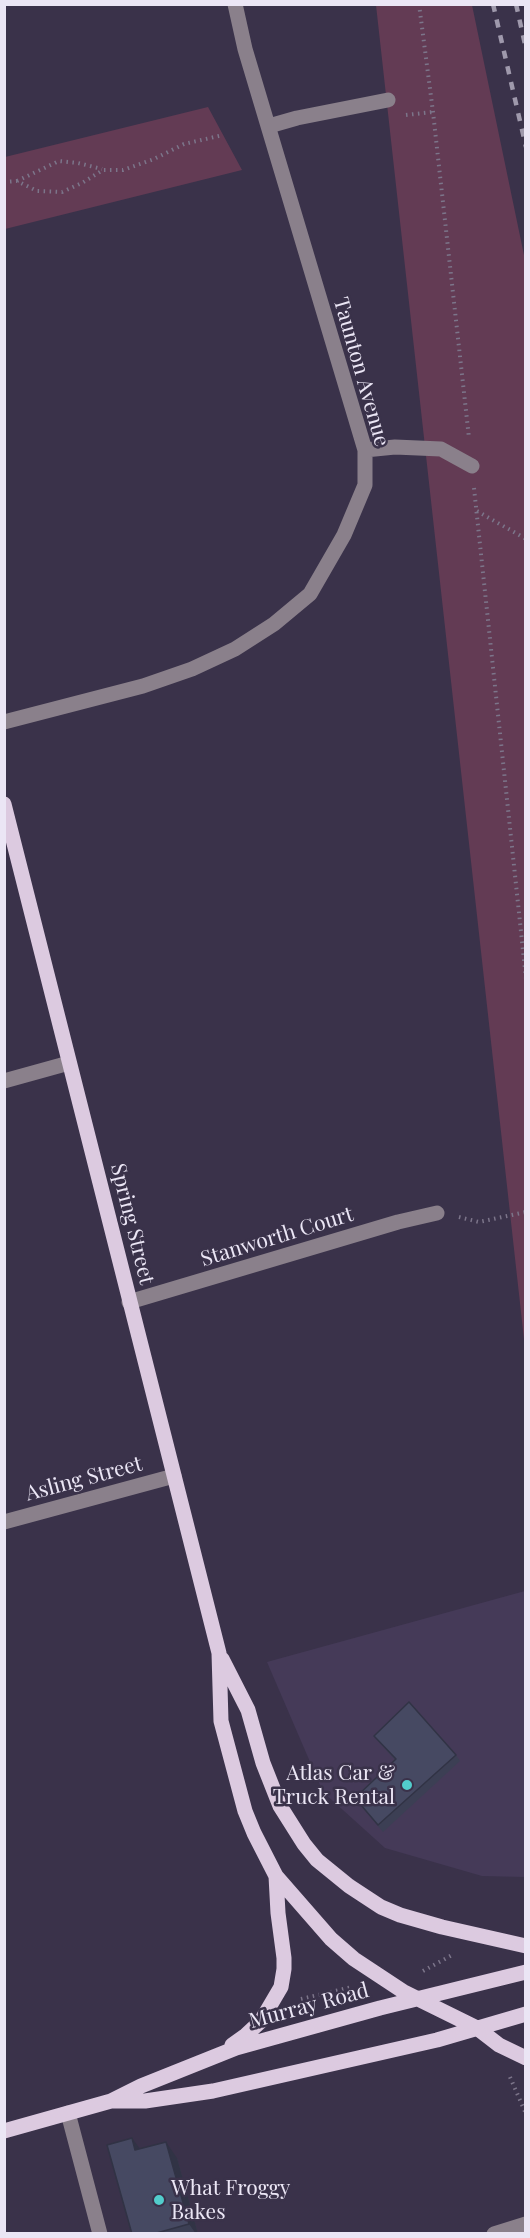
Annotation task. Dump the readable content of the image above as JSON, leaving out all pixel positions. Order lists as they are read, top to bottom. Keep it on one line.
{"streets":{"main road":["Spring Street","Murray Road"],"street":["Taunton Avenue","Stanworth Court","Asling Street"]},"crossings":[["Spring Street","Stanworth Court"],["Spring Street","Asling Street"],["Spring Street","Murray Road"]],"places":["Atlas Car & Truck Rental","What Froggy Bakes"]}
